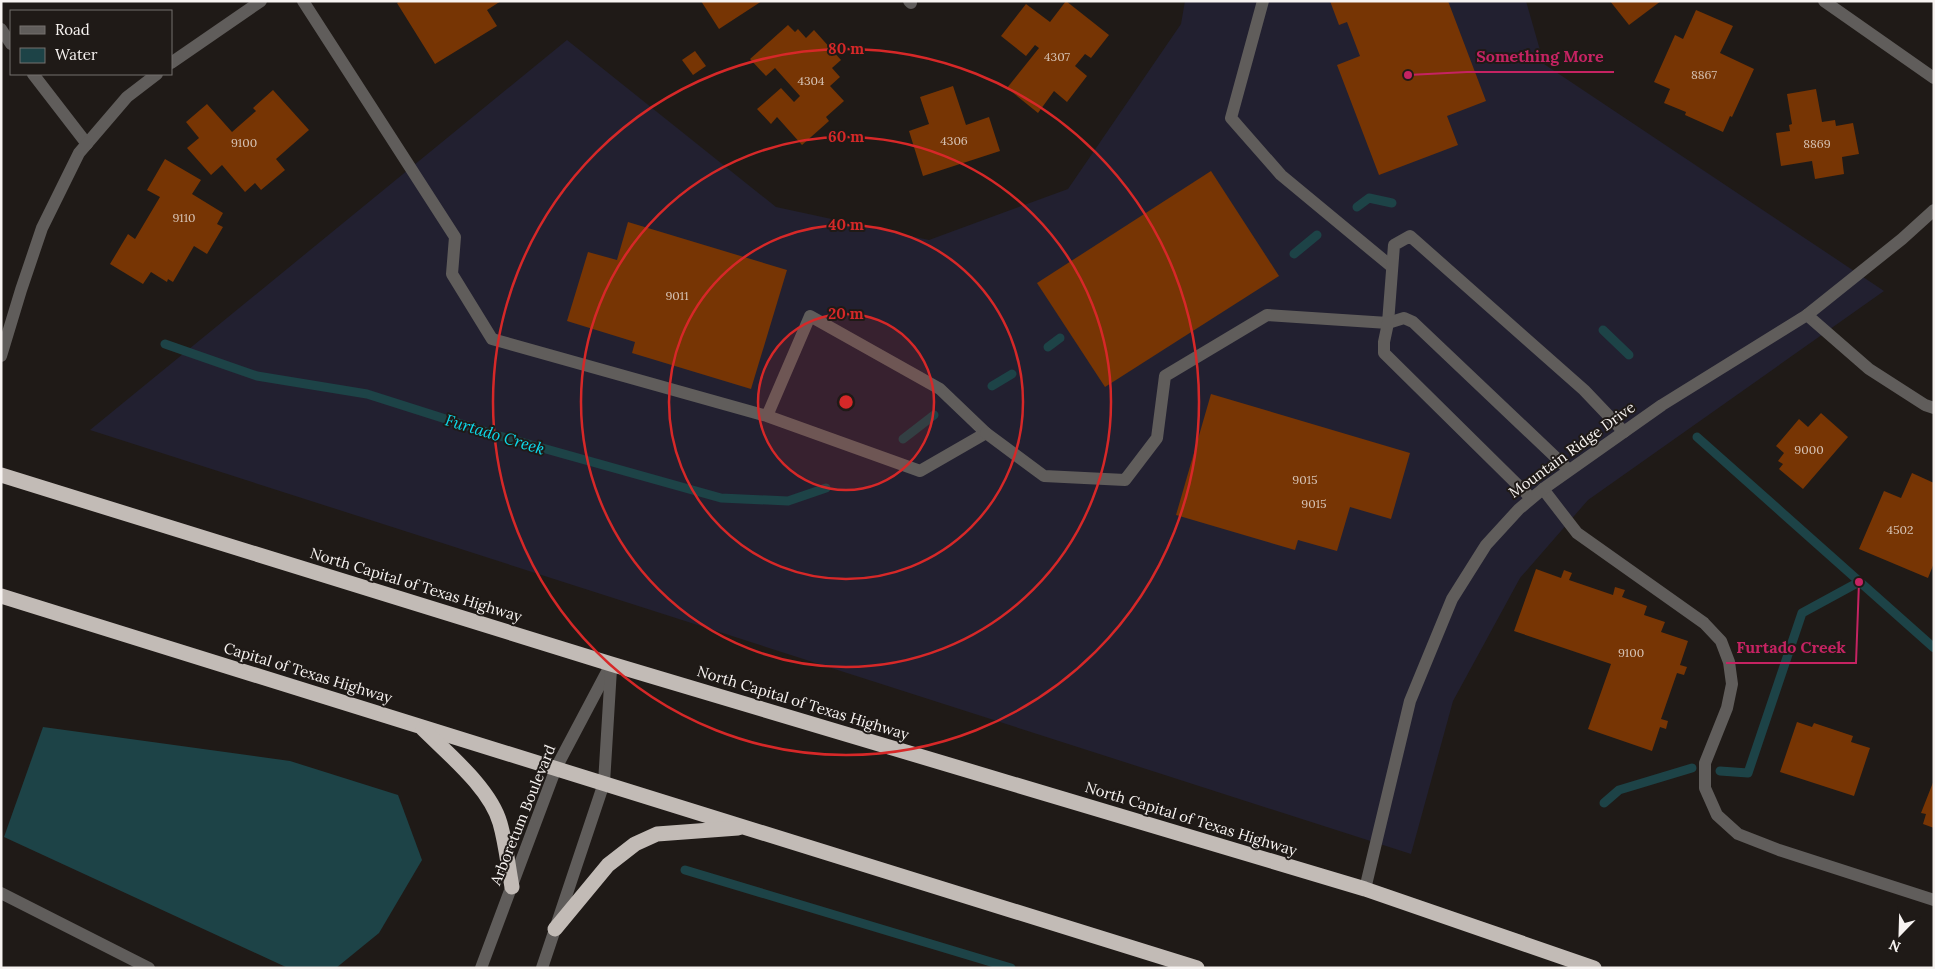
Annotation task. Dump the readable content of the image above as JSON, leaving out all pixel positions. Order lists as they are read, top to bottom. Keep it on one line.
{"streets":{"highway":["North Capital of Texas Highway","Capital of Texas Highway"],"street":["Mountain Ridge Drive","Arboretum Boulevard"]},"crossings":[["Mountain Ridge Drive","North Capital of Texas Highway"],["North Capital of Texas Highway","Arboretum Boulevard"],["Capital of Texas Highway","Arboretum Boulevard"]],"water":["Furtado Creek"],"places":["Something More","Furtado Creek"],"house_numbers":["4307","8867","4304","4306","9100","8869","9110","9011","9000","9015","9015","4502","9100"],"legend":["Road","Water"],"north":"bottom left","rings":["80 m","60 m","40 m","20 m"]}
